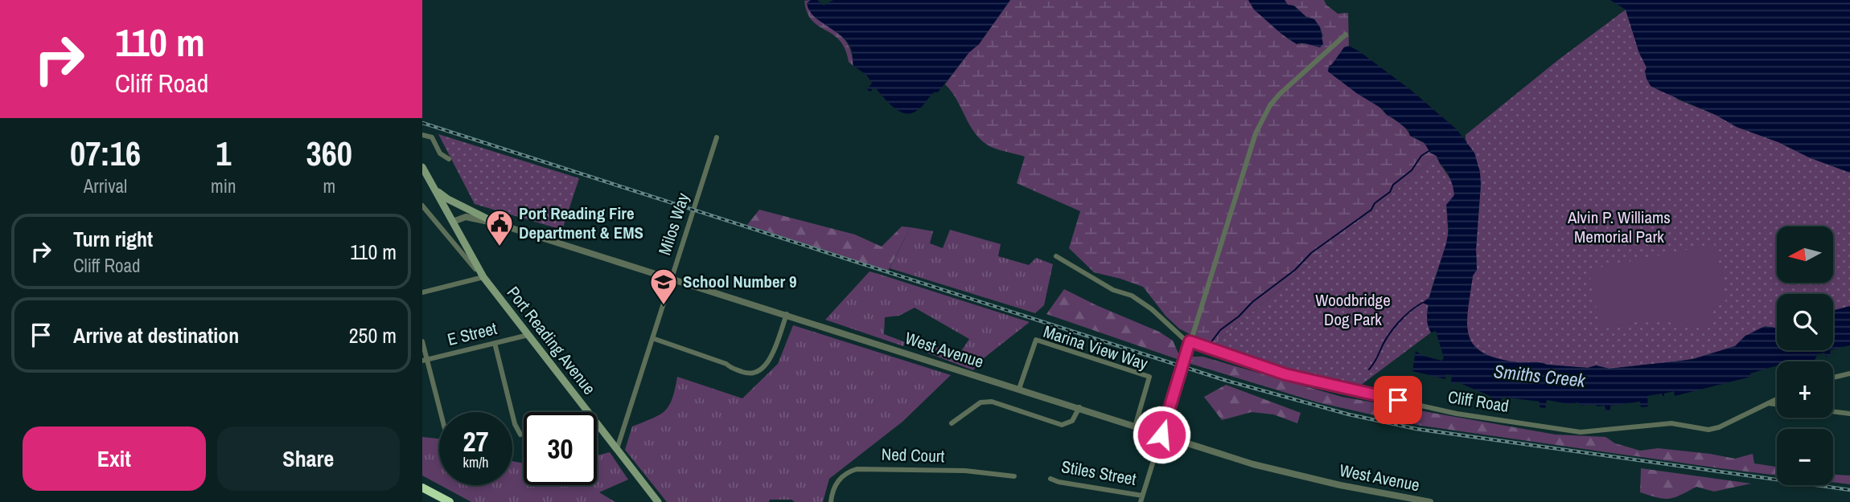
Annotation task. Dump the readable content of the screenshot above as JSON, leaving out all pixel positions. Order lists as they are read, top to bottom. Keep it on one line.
{"streets":{"main road":["Port Reading Avenue"],"street":["Milos Way","E Street","Marina View Way","West Avenue","Cliff Road","Ned Court","Stiles Street"]},"crossings":[["Milos Way","Port Reading Avenue"],["Milos Way","West Avenue"],["E Street","Port Reading Avenue"],["Port Reading Avenue","West Avenue"],["Marina View Way","West Avenue"]],"water":["Smiths Creek"],"parks":["Alvin P. Williams Memorial Park","Woodbridge Dog Park"],"places":{"public building":["Port Reading Fire Department & EMS"],"school or university":["School Number 9"]},"north":"left","page":{"turn":["110 m","Cliff Road"],"eta":["07:16","Arrival","1","min","360","m"],"list":[{"name":"Turn right","note":"Cliff Road","value":"110 m"},{"name":"Arrive at destination","value":"250 m"}],"map_buttons":["+","−"],"speed":"27 km/h","limit":"30","buttons":["Exit","Share"]}}
